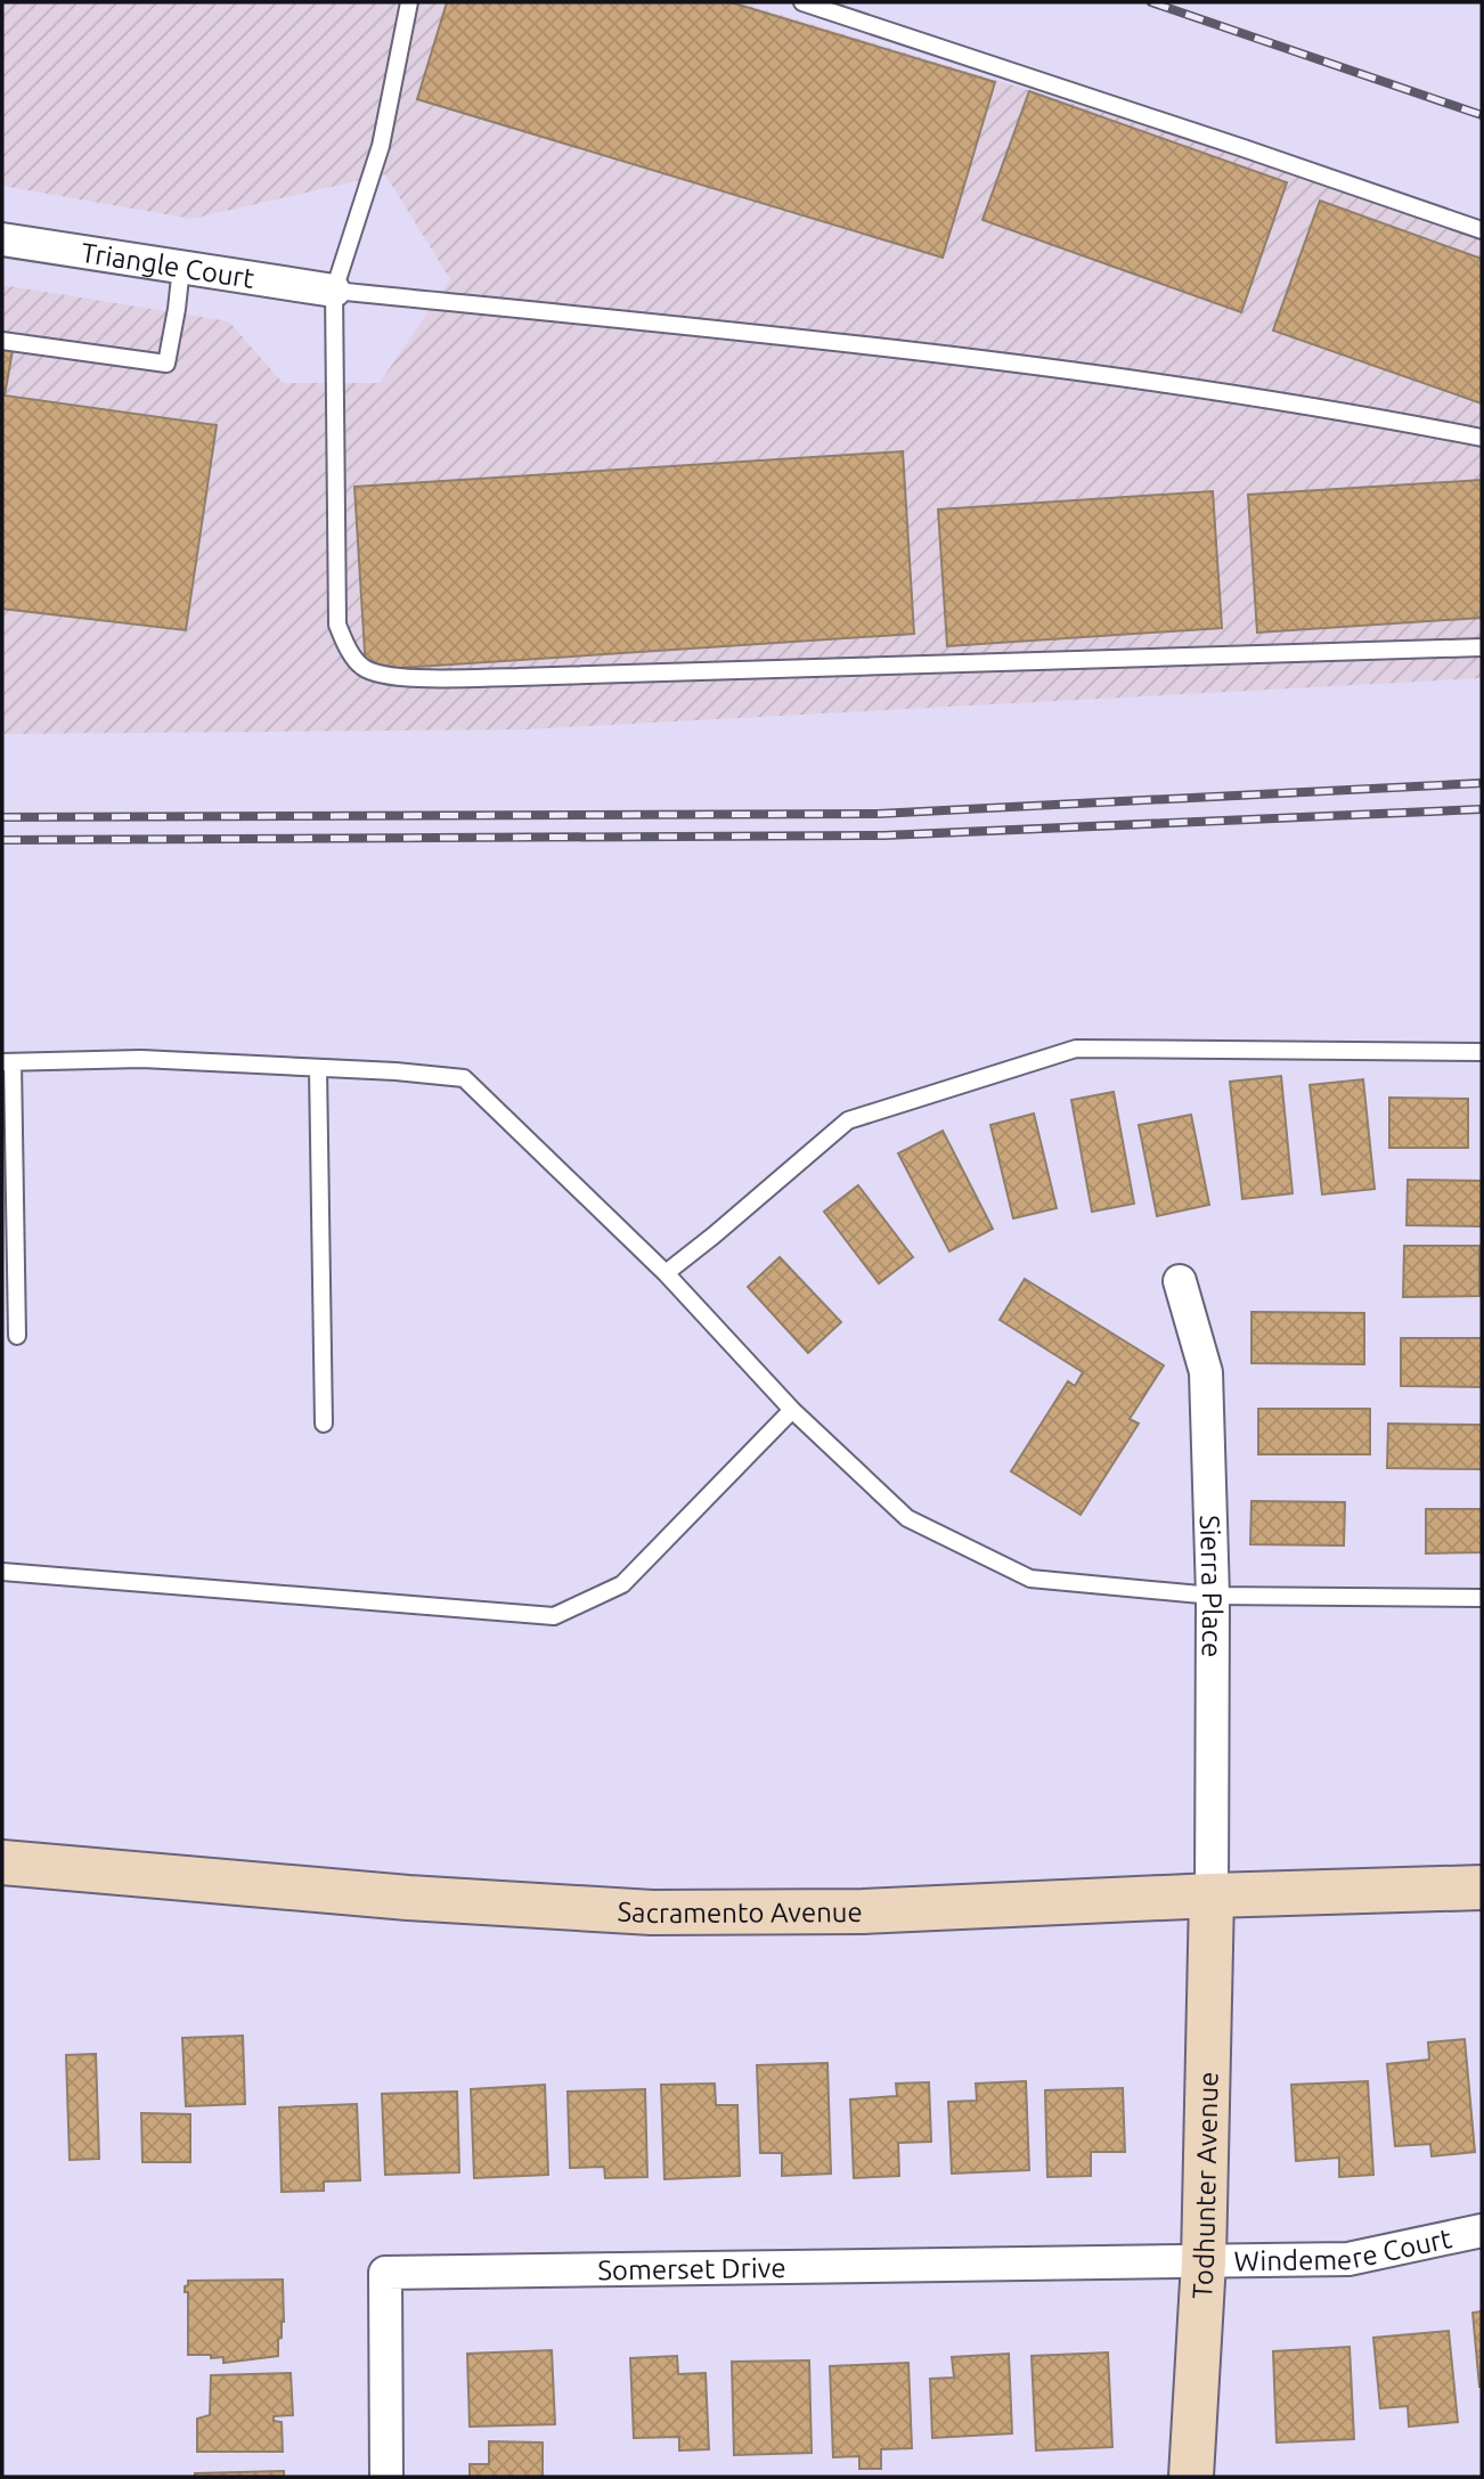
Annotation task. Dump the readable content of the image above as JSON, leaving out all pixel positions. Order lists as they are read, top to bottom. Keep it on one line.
{"streets":{"main road":["Sacramento Avenue","Todhunter Avenue"],"street":["Triangle Court","Sierra Place","Windemere Court","Somerset Drive"]},"crossings":[["Sierra Place","Sacramento Avenue"],["Sierra Place","Todhunter Avenue"],["Sacramento Avenue","Todhunter Avenue"],["Todhunter Avenue","Windemere Court"],["Todhunter Avenue","Somerset Drive"],["Windemere Court","Somerset Drive"]]}
